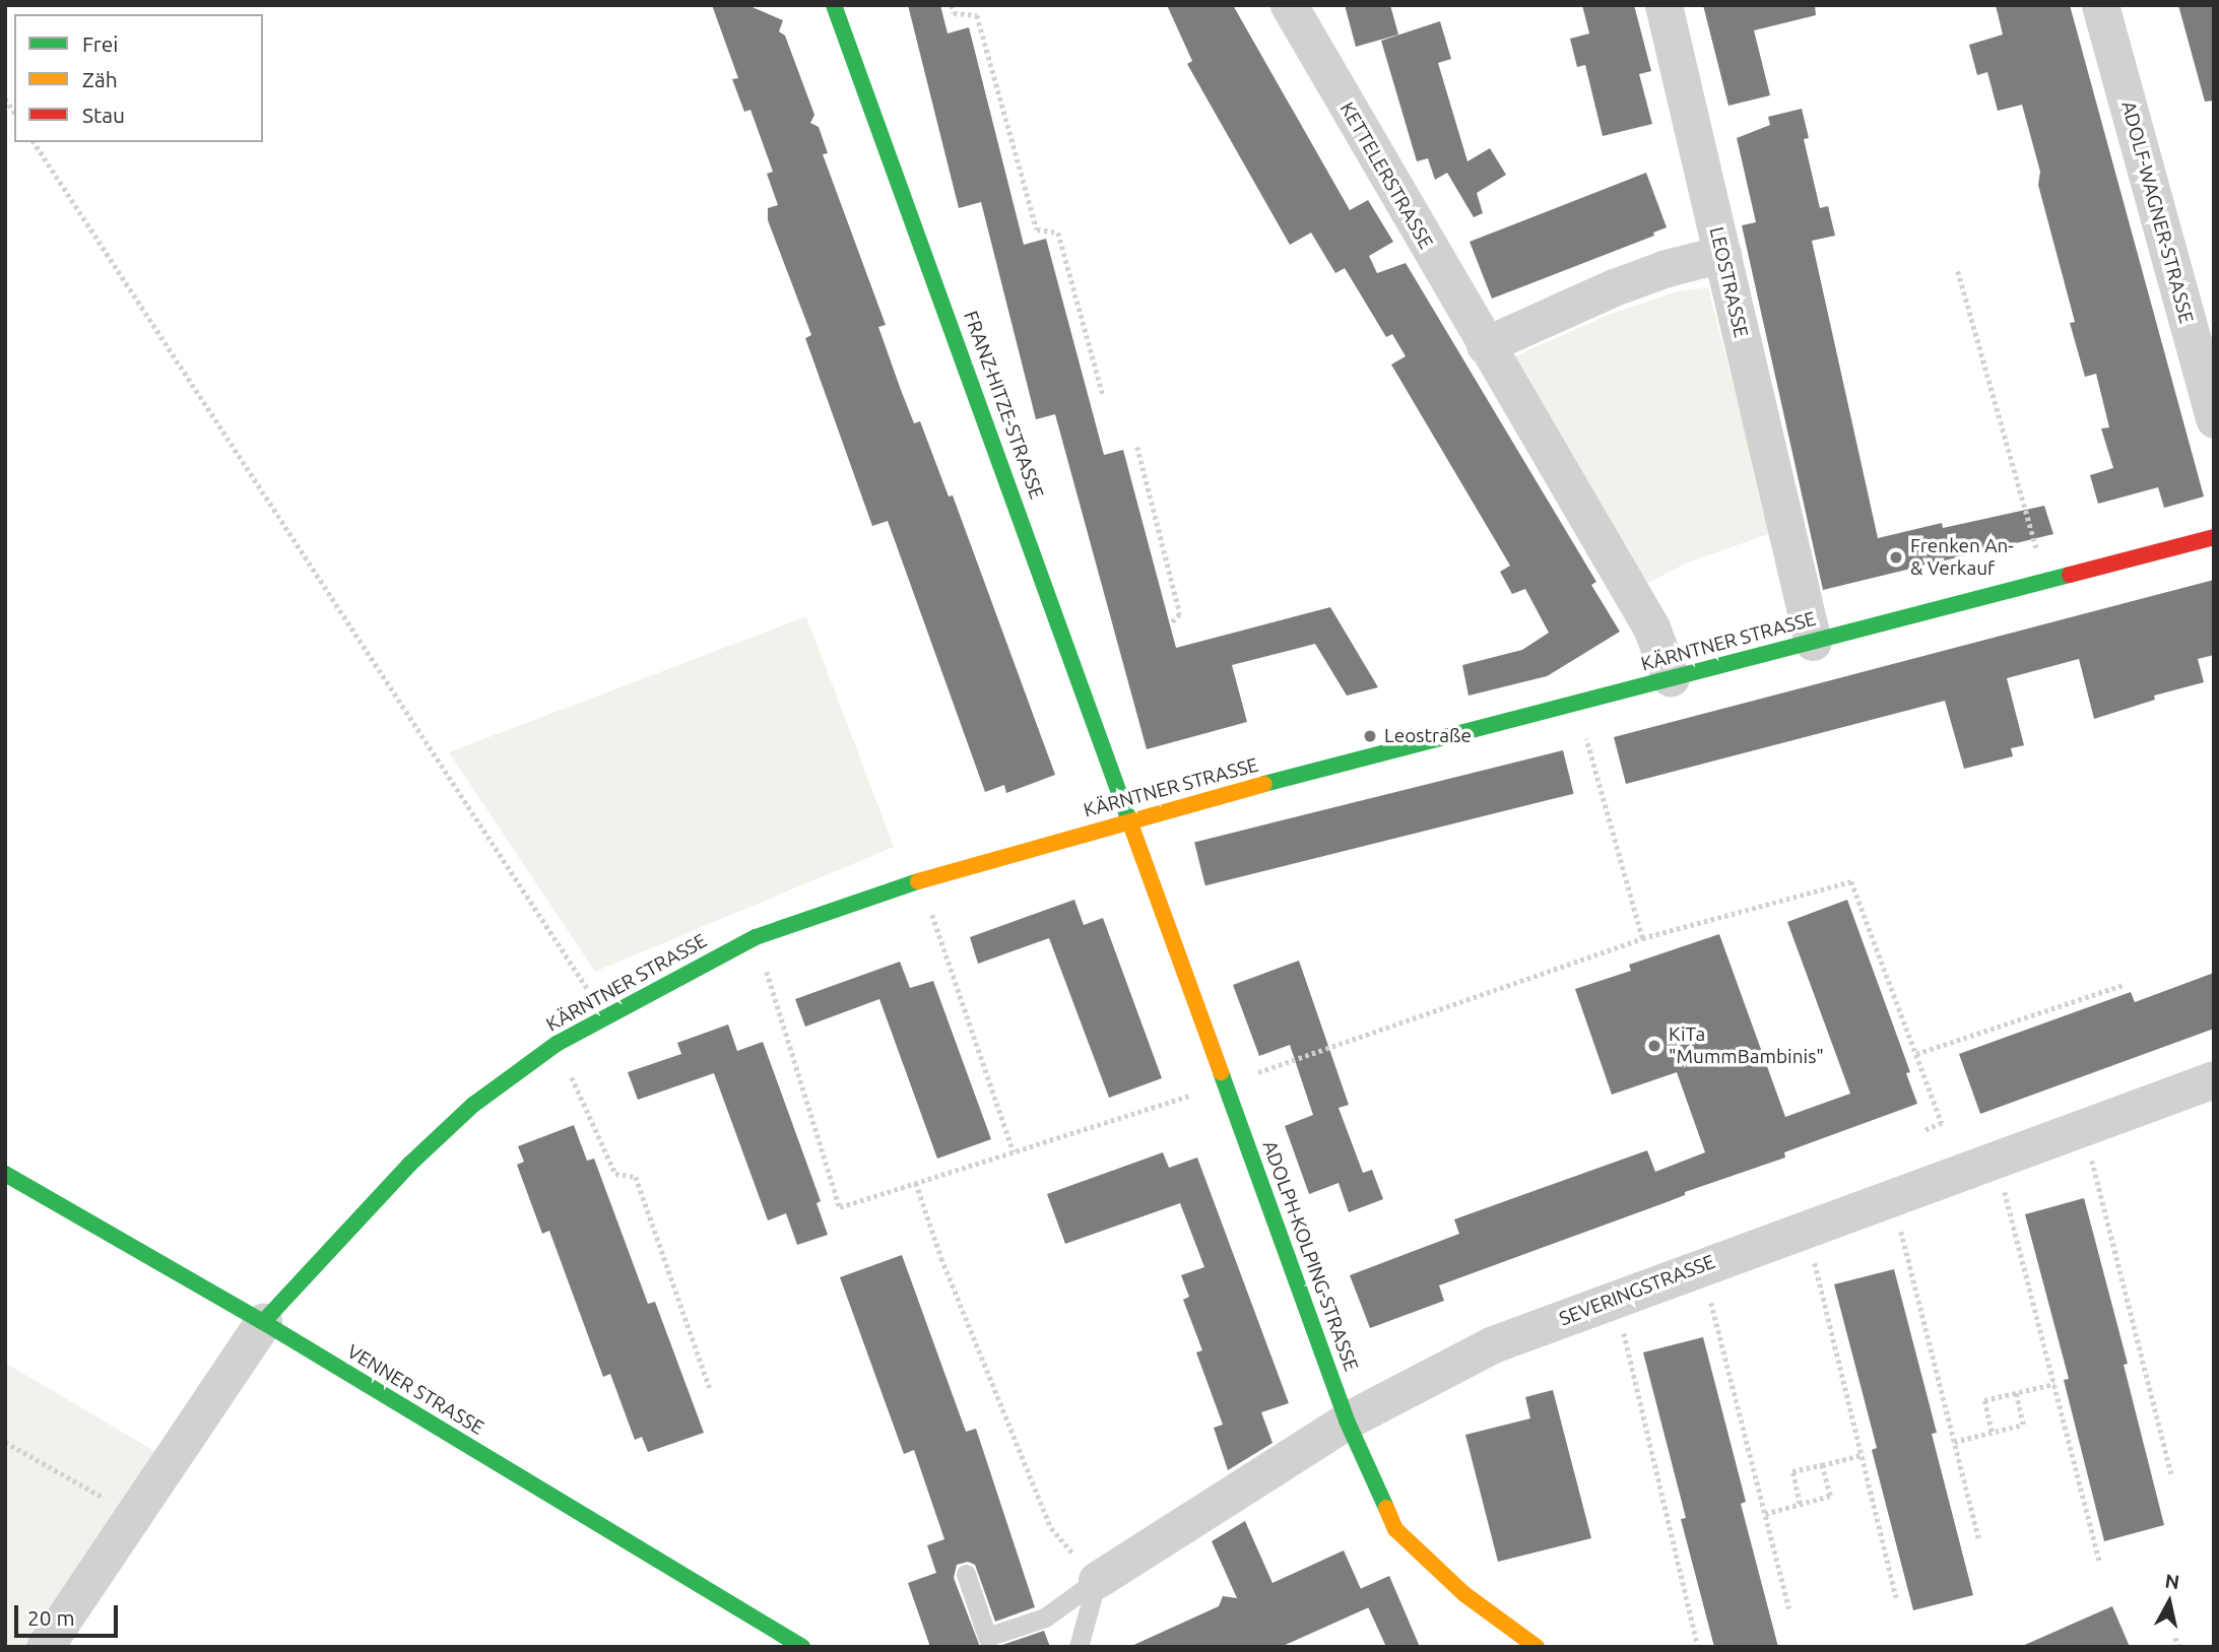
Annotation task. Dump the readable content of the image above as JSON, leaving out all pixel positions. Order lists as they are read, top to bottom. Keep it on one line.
{"streets":{"street":["KETTELERSTRASSE","ADOLF-WAGNER-STRASSE","LEOSTRASSE","FRANZ-HITZE-STRASSE","KÄRNTNER STRASSE","ADOLPH-KOLPING-STRASSE","SEVERINGSTRASSE","VENNER STRASSE"]},"crossings":[["KETTELERSTRASSE","KÄRNTNER STRASSE"],["LEOSTRASSE","KÄRNTNER STRASSE"],["FRANZ-HITZE-STRASSE","KÄRNTNER STRASSE"],["FRANZ-HITZE-STRASSE","ADOLPH-KOLPING-STRASSE"],["KÄRNTNER STRASSE","ADOLPH-KOLPING-STRASSE"],["KÄRNTNER STRASSE","VENNER STRASSE"],["ADOLPH-KOLPING-STRASSE","SEVERINGSTRASSE"]],"places":["Frenken An- & Verkauf","Leostraße","KiTa \"MummBambinis\""],"legend":["Frei","Zäh","Stau"],"scale_bar":"20 m","north":"top"}
